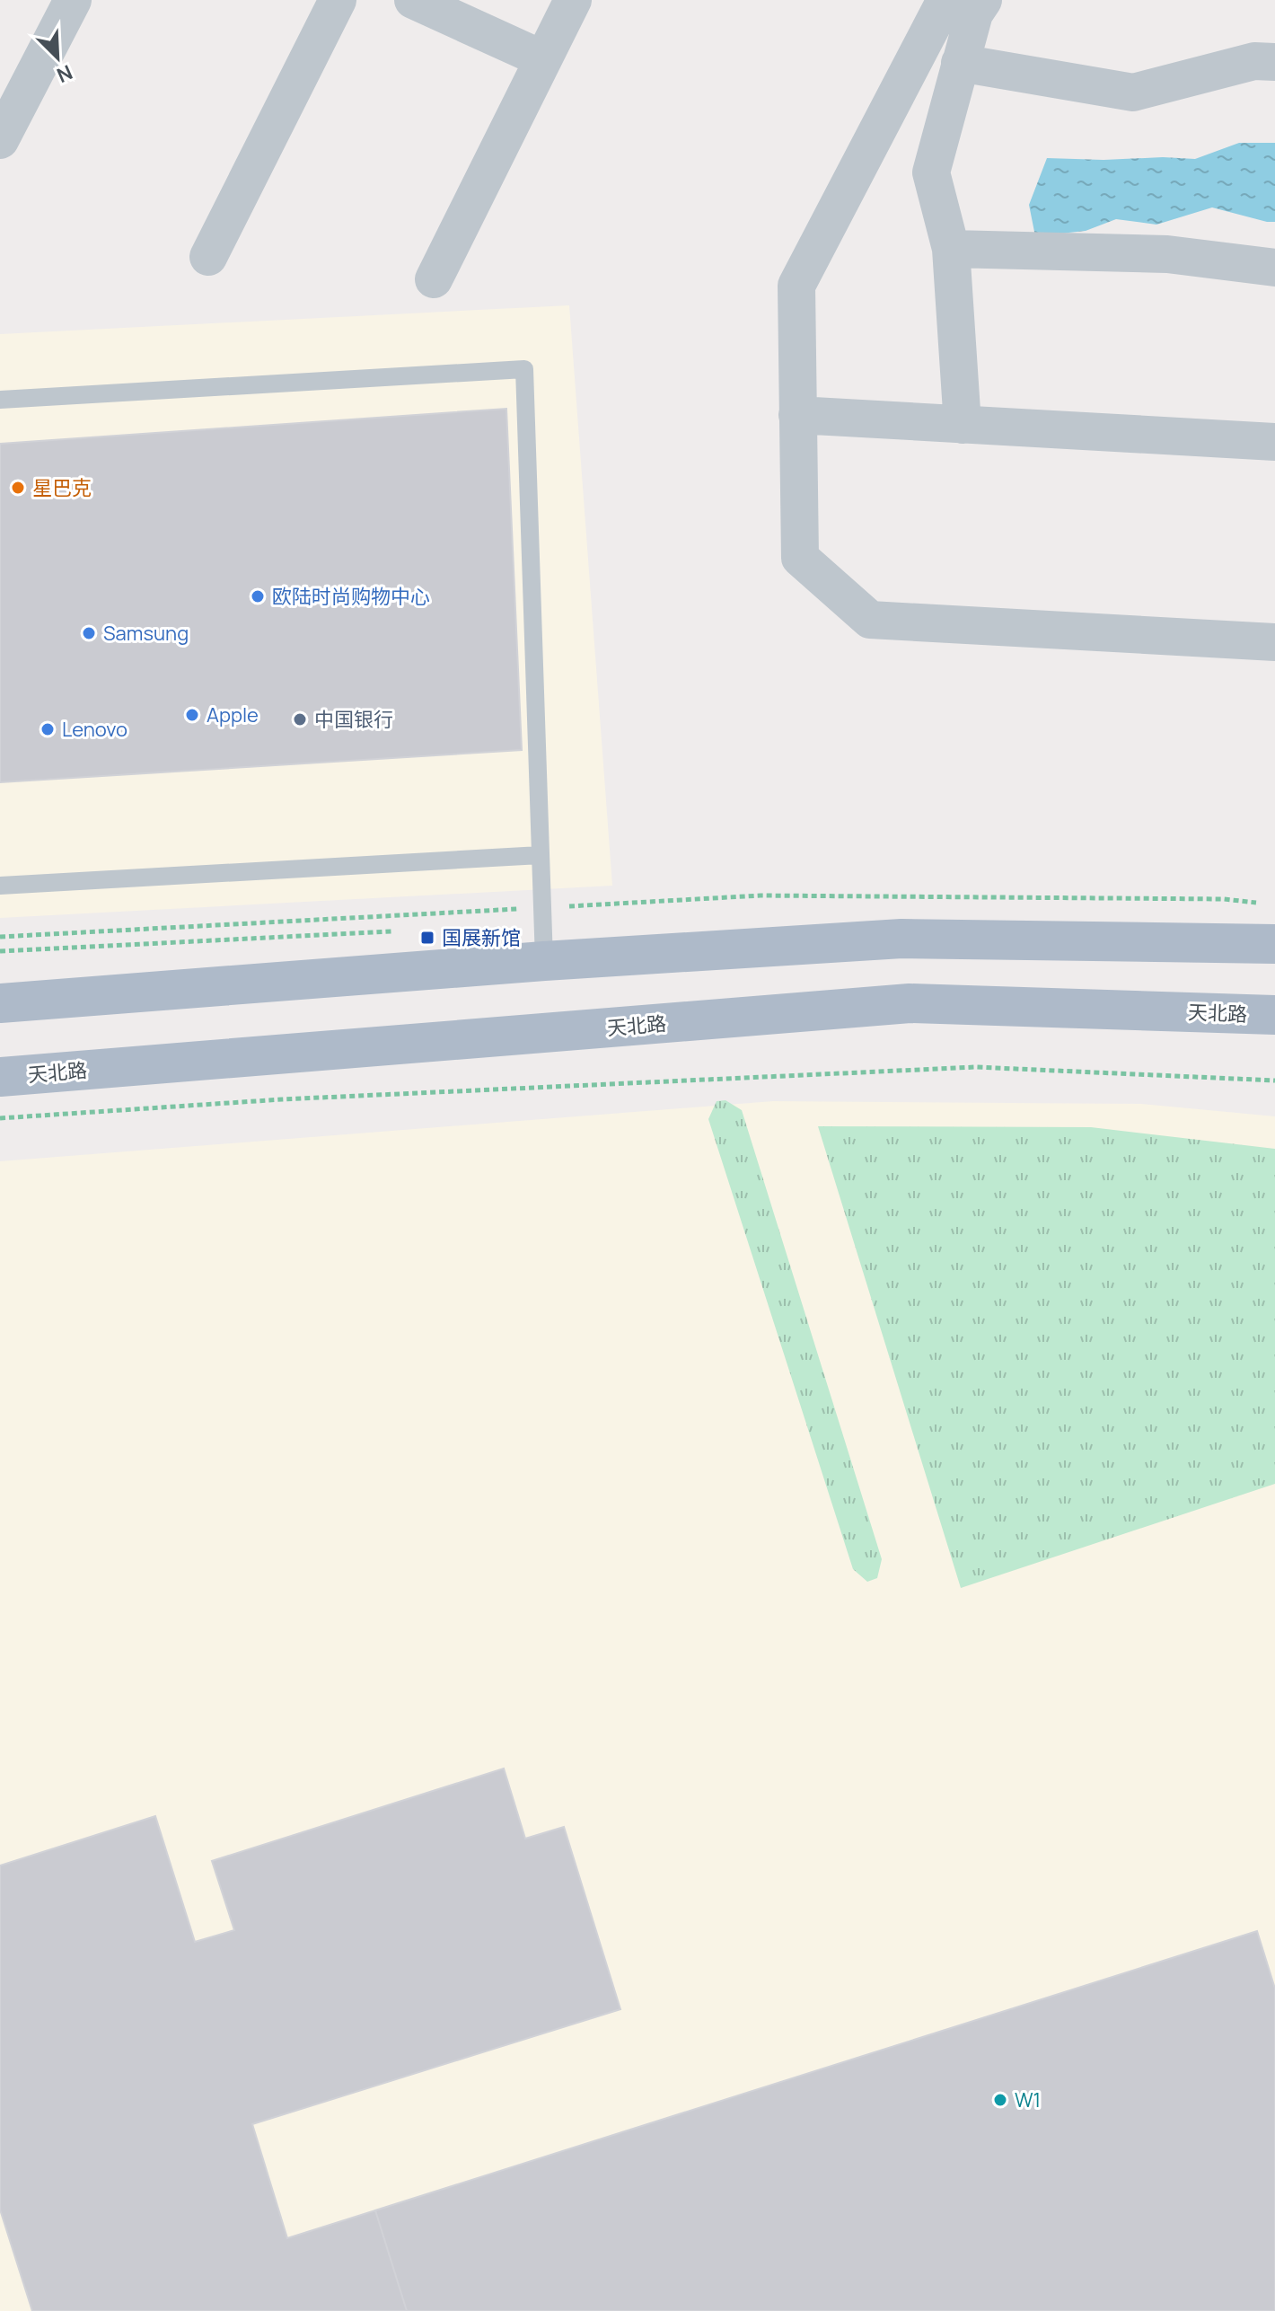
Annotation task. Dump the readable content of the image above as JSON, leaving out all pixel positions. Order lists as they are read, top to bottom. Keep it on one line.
{"streets":{"main road":["天北路"]},"places":{"other":["星巴克","欧陆时尚购物中心","Samsung","Apple","中国银行","Lenovo","W1"],"transit":["国展新馆"]},"north":"bottom right"}
